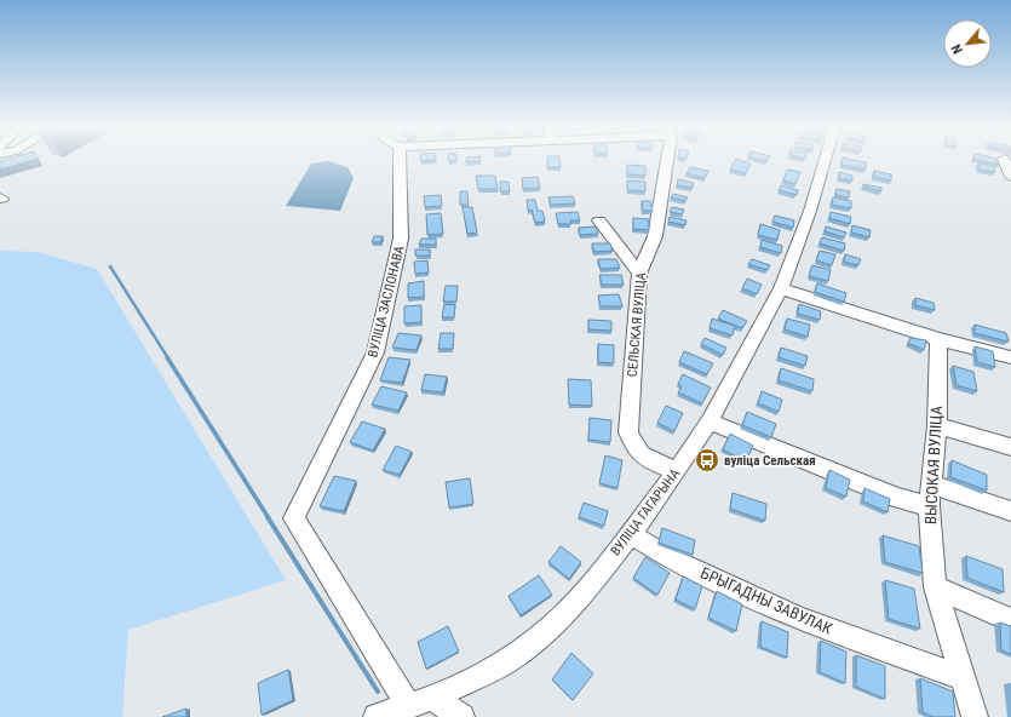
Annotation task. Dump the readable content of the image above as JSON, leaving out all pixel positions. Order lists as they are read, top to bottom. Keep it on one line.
{"streets":{"street":["ВУЛІЦА ЗАСЛОНАВА","СЕЛЬСКАЯ ВУЛІЦА","ВЫСОКАЯ ВУЛІЦА","ВУЛІЦА ГАГАРЫНА","БРЫГАДНЫ ЗАВУЛАК"]},"crossings":[["ВУЛІЦА ЗАСЛОНАВА","ВУЛІЦА ГАГАРЫНА"],["СЕЛЬСКАЯ ВУЛІЦА","ВУЛІЦА ГАГАРЫНА"],["ВЫСОКАЯ ВУЛІЦА","БРЫГАДНЫ ЗАВУЛАК"],["ВУЛІЦА ГАГАРЫНА","БРЫГАДНЫ ЗАВУЛАК"]],"places":{"bus stop":["вуліца Сельская"]},"north":"bottom left"}
